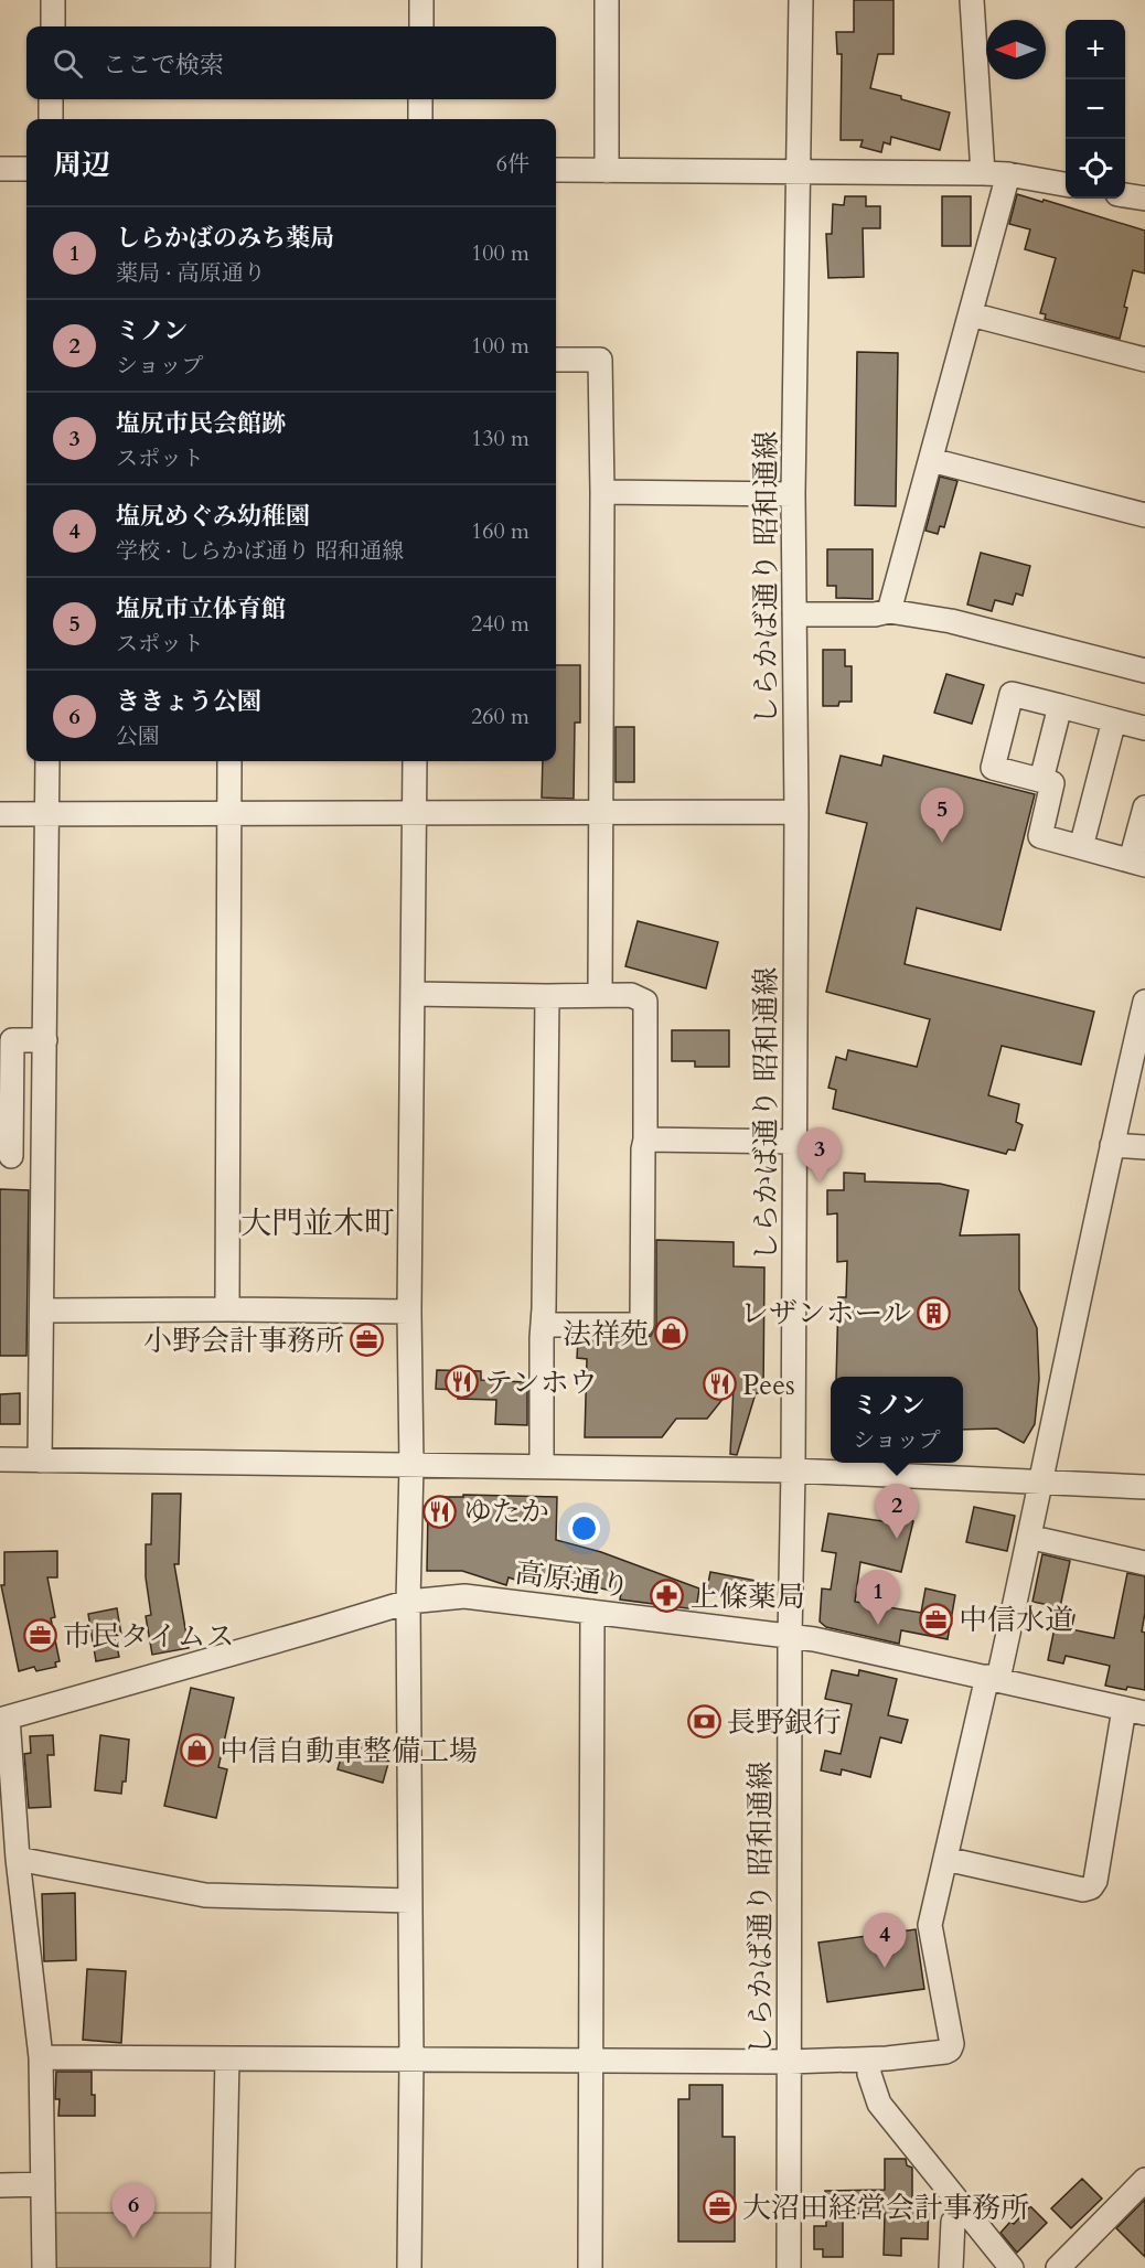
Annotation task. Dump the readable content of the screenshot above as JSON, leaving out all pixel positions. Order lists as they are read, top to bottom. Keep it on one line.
{"streets":{"street":["しらかば通り 昭和通線","高原通り"]},"crossings":[["しらかば通り 昭和通線","高原通り"]],"districts":["大門並木町"],"places":{"building":["レザンホール"],"shop":["法祥苑","中信自動車整備工場"],"office":["小野会計事務所","中信水道","市民タイムス","大沼田経営会計事務所"],"restaurant":["テンホウ","Pees","ゆたか"],"pharmacy":["上條薬局"],"bank":["長野銀行"]},"north":"left","page":{"map_buttons":["+","−"],"search":"ここで検索","heading":["周辺","6件"],"list":[{"mark":"1","name":"しらかばのみち薬局","note":"薬局 · 高原通り","value":"100 m"},{"mark":"2","name":"ミノン","note":"ショップ","value":"100 m"},{"mark":"3","name":"塩尻市民会館跡","note":"スポット","value":"130 m"},{"mark":"4","name":"塩尻めぐみ幼稚園","note":"学校 · しらかば通り 昭和通線","value":"160 m"},{"mark":"5","name":"塩尻市立体育館","note":"スポット","value":"240 m"},{"mark":"6","name":"ききょう公園","note":"公園","value":"260 m"}],"pins":["5","3","2","1","4","6"],"popup":["ミノン","ショップ"]}}
